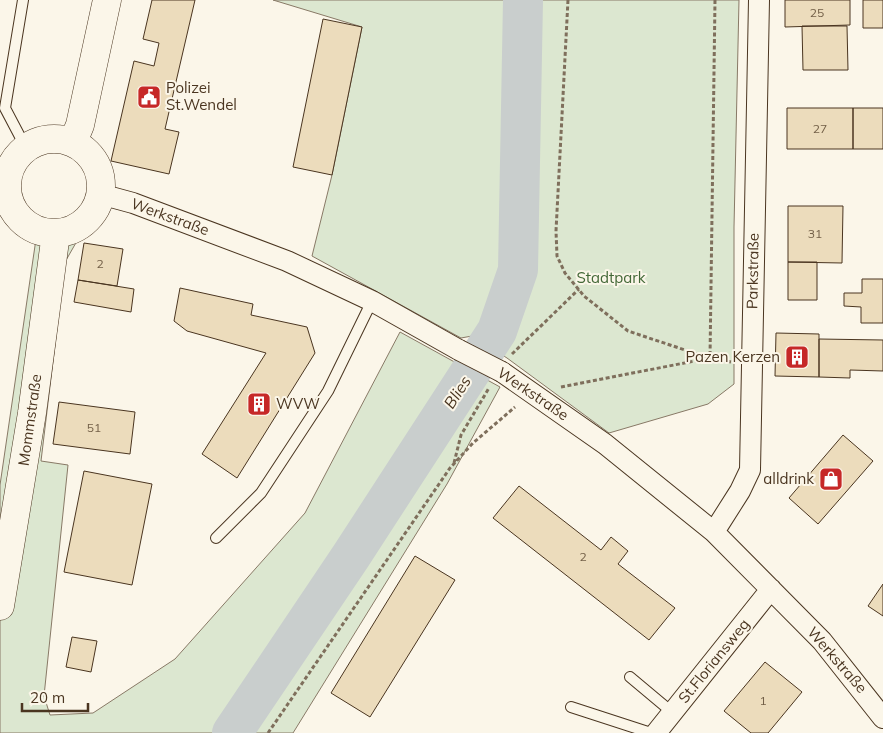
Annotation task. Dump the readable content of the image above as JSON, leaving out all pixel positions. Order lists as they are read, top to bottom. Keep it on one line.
{"streets":{"main road":["Mommstraße"],"street":["Werkstraße","Parkstraße","St.Floriansweg"]},"crossings":[["Werkstraße","Parkstraße"],["Werkstraße","Mommstraße"],["Werkstraße","St.Floriansweg"]],"water":["Blies"],"parks":["Stadtpark"],"places":{"public building":["Polizei St.Wendel"],"building":["Pazen Kerzen","WVW"],"shop":["alldrink"]},"house_numbers":["25","27","31","2","51","2","1"],"scale_bar":"20 m"}
